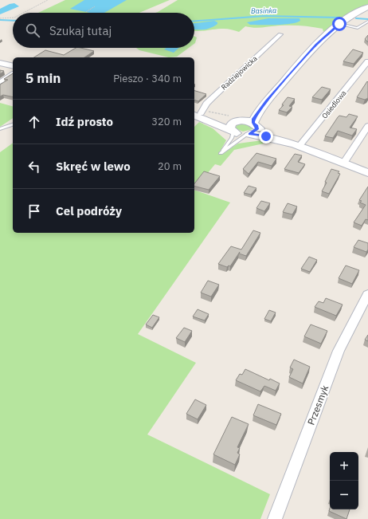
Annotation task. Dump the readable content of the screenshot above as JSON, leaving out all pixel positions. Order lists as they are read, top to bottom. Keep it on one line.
{"streets":{"street":["Radziejowicka","Osiedlowa","Przesmyk"]},"water":["Basinka"],"page":{"search":"Szukaj tutaj","heading":["5 min","Pieszo · 340 m"],"list":[["Idź prosto","320 m"],["Skręć w lewo","20 m"],"Cel podróży"],"map_buttons":["+","−"]}}
